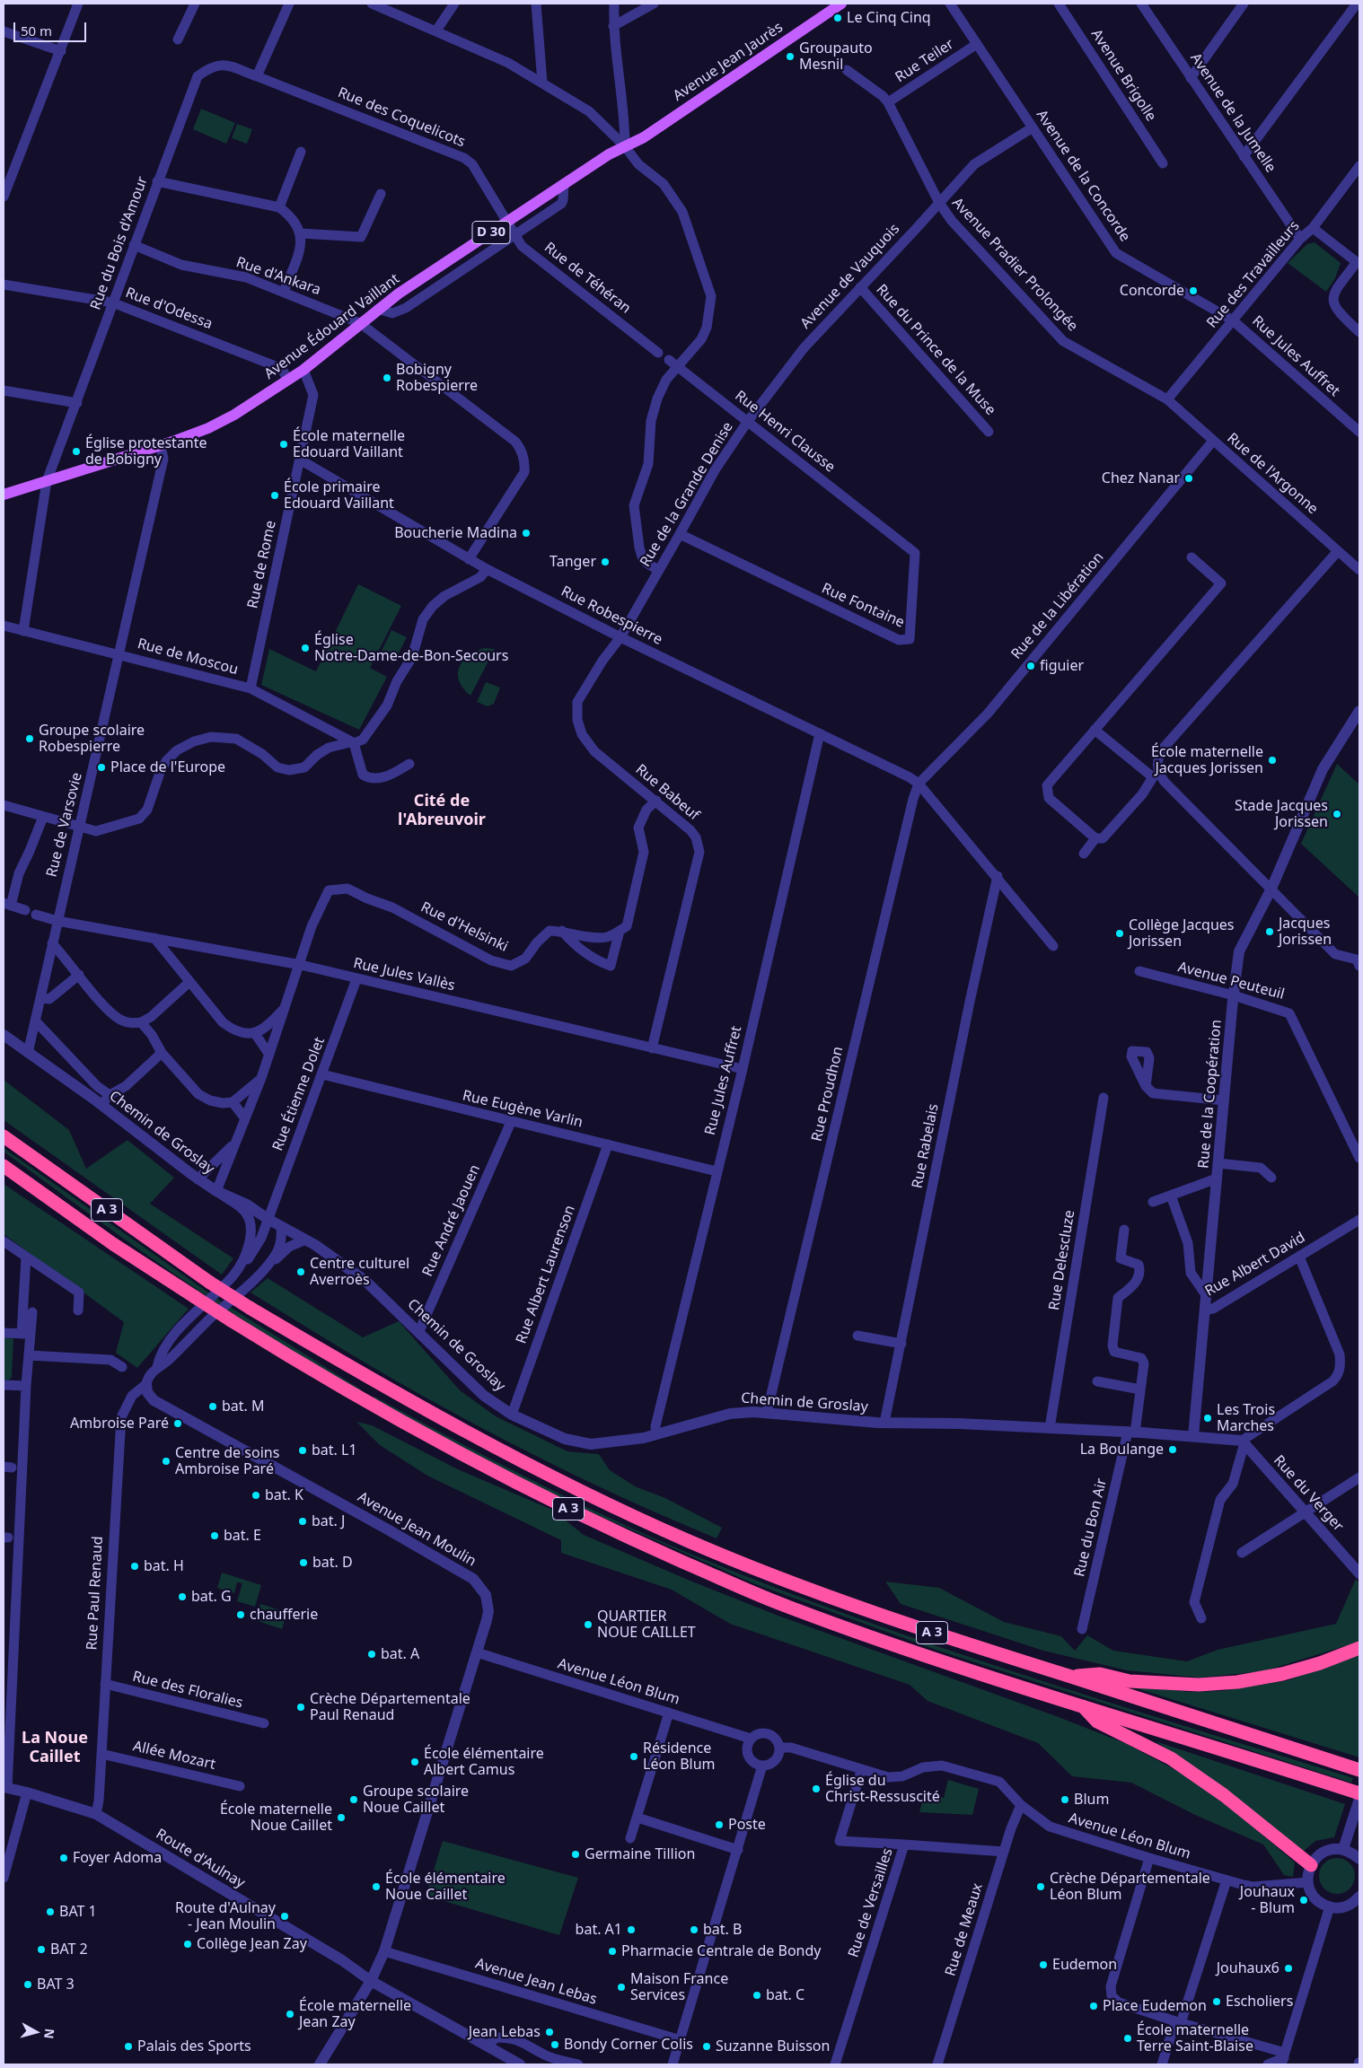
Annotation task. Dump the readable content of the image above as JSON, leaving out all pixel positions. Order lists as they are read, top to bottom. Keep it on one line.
{"streets":{"highway":["A 3"],"main road":["Avenue Jean Jaurès","D 30","Avenue Édouard Vaillant"],"street":["Rue Teiler","Avenue Brigolle","Avenue de la Jumelle","Rue des Coquelicots","Avenue de la Concorde","Rue du Bois d'Amour","Avenue Pradier Prolongée","Rue des Travailleurs","Rue d'Ankara","Avenue de Vauquois","Rue de Téhéran","Rue d'Odessa","Rue du Prince de la Muse","Rue Jules Auffret","Rue Henri Clausse","Rue de l'Argonne","Rue de la Grande Denise","Rue de Rome","Rue Fontaine","Rue de la Libération","Rue Robespierre","Rue de Moscou","Rue Babeuf","Rue de Varsovie","Rue d'Helsinki","Rue Jules Vallès","Avenue Peuteuil","Rue Étienne Dolet","Rue Proudhon","Rue de la Coopération","Rue Eugène Varlin","Chemin de Groslay","Rue Rabelais","Rue André Jaouen","Rue Delescluze","Rue Albert David","Rue Albert Laurenson","Rue du Verger","Rue du Bon Air","Avenue Jean Moulin","Rue Paul Renaud","Avenue Léon Blum","Rue des Floralies","Allée Mozart","Route d'Aulnay","Rue de Versailles","Rue de Meaux","Avenue Jean Lebas"]},"crossings":[["Rue Teiler","Avenue de la Concorde"],["Rue Teiler","Avenue Pradier Prolongée"],["Avenue Jean Jaurès","Avenue Édouard Vaillant"],["Avenue de la Jumelle","Rue des Travailleurs"],["Rue des Coquelicots","Rue du Bois d'Amour"],["Rue des Coquelicots","Rue de Téhéran"],["Rue des Coquelicots","Avenue Édouard Vaillant"],["Avenue de la Concorde","Rue des Travailleurs"],["Avenue de la Concorde","Avenue de Vauquois"],["Avenue de la Concorde","Rue Jules Auffret"],["Rue du Bois d'Amour","Rue d'Ankara"],["Rue du Bois d'Amour","Rue d'Odessa"],["Rue du Bois d'Amour","Avenue Édouard Vaillant"],["Rue du Bois d'Amour","Rue de Moscou"],["Avenue Pradier Prolongée","Rue des Travailleurs"],["Avenue Pradier Prolongée","Avenue de Vauquois"],["Avenue Pradier Prolongée","Rue de l'Argonne"],["Rue des Travailleurs","Rue Jules Auffret"],["Rue des Travailleurs","Rue de l'Argonne"],["Rue d'Ankara","Avenue Édouard Vaillant"],["Rue d'Ankara","Rue Robespierre"],["Avenue de Vauquois","Rue du Prince de la Muse"],["Avenue de Vauquois","Rue de la Grande Denise"],["Rue de Téhéran","Avenue Édouard Vaillant"],["Rue d'Odessa","Avenue Édouard Vaillant"],["Avenue Édouard Vaillant","Rue de Rome"],["Avenue Édouard Vaillant","Rue de Varsovie"],["Rue Jules Auffret","Rue Robespierre"],["Rue Jules Auffret","Rue Jules Vallès"],["Rue Jules Auffret","Rue Eugène Varlin"],["Rue Jules Auffret","Chemin de Groslay"],["Rue Henri Clausse","Rue de la Grande Denise"],["Rue Henri Clausse","Rue Fontaine"],["Rue de l'Argonne","Rue de la Libération"],["Rue de la Grande Denise","Rue Fontaine"],["Rue de la Grande Denise","Rue Robespierre"],["Rue de la Grande Denise","Rue Babeuf"],["Rue de Rome","Rue Robespierre"],["Rue de Rome","Rue de Moscou"],["Rue de la Libération","Rue Robespierre"],["Rue de la Libération","Rue Proudhon"],["Rue Robespierre","Rue Babeuf"],["Rue Robespierre","Rue Proudhon"],["Rue Robespierre","Rue Rabelais"],["Rue de Moscou","Rue de Varsovie"],["Rue Babeuf","Rue Jules Vallès"],["Rue de Varsovie","Rue Jules Vallès"],["Rue de Varsovie","Chemin de Groslay"],["Rue d'Helsinki","Rue Jules Vallès"],["Rue Jules Vallès","Rue Étienne Dolet"],["Avenue Peuteuil","Rue de la Coopération"],["Rue Étienne Dolet","Rue Eugène Varlin"],["Rue Étienne Dolet","Chemin de Groslay"],["Rue Proudhon","Chemin de Groslay"],["Rue de la Coopération","Rue Albert David"],["Rue Eugène Varlin","Rue André Jaouen"],["Rue Eugène Varlin","Rue Albert Laurenson"],["Chemin de Groslay","Rue Rabelais"],["Chemin de Groslay","Rue André Jaouen"],["Chemin de Groslay","Rue Delescluze"],["Chemin de Groslay","Rue Albert David"],["Chemin de Groslay","Rue Albert Laurenson"],["Chemin de Groslay","Rue du Verger"],["Chemin de Groslay","Rue du Bon Air"],["Avenue Jean Moulin","Rue Paul Renaud"],["Avenue Jean Moulin","Avenue Léon Blum"],["Avenue Jean Moulin","Route d'Aulnay"],["Avenue Jean Moulin","Avenue Jean Lebas"],["Rue Paul Renaud","Rue des Floralies"],["Rue Paul Renaud","Allée Mozart"],["Rue Paul Renaud","Route d'Aulnay"],["Avenue Léon Blum","Rue de Meaux"],["Rue de Versailles","Rue de Meaux"]],"districts":["Cité de l'Abreuvoir","La Noue Caillet"],"places":["Le Cinq Cinq","Groupauto Mesnil","Concorde","Bobigny Robespierre","École maternelle Edouard Vaillant","Église protestante de Bobigny","Chez Nanar","École primaire Edouard Vaillant","Boucherie Madina","Tanger","Église Notre-Dame-de-Bon-Secours","figuier","Groupe scolaire Robespierre","École maternelle Jacques Jorissen","Place de l'Europe","Stade Jacques Jorissen","Jacques Jorissen","Collège Jacques Jorissen","Centre culturel Averroès","bat. M","Les Trois Marches","Ambroise Paré","La Boulange","bat. L1","Centre de soins Ambroise Paré","bat. K","bat. J","bat. E","bat. D","bat. H","bat. G","chaufferie","QUARTIER NOUE CAILLET","bat. A","Crèche Départementale Paul Renaud","Résidence Léon Blum","École élémentaire Albert Camus","Église du Christ-Ressuscité","Groupe scolaire Noue Caillet","Blum","École maternelle Noue Caillet","Poste","Germaine Tillion","Foyer Adoma","École élémentaire Noue Caillet","Crèche Départementale Léon Blum","Jouhaux - Blum","BAT 1","Route d'Aulnay - Jean Moulin","bat. A1","bat. B","Collège Jean Zay","BAT 2","Pharmacie Centrale de Bondy","Eudemon","Jouhaux6","BAT 3","Maison France Services","bat. C","Escholiers","Place Eudemon","École maternelle Jean Zay","Jean Lebas","École maternelle Terre Saint-Blaise","Bondy Corner Colis","Palais des Sports","Suzanne Buisson"],"scale_bar":"50 m","north":"right"}
